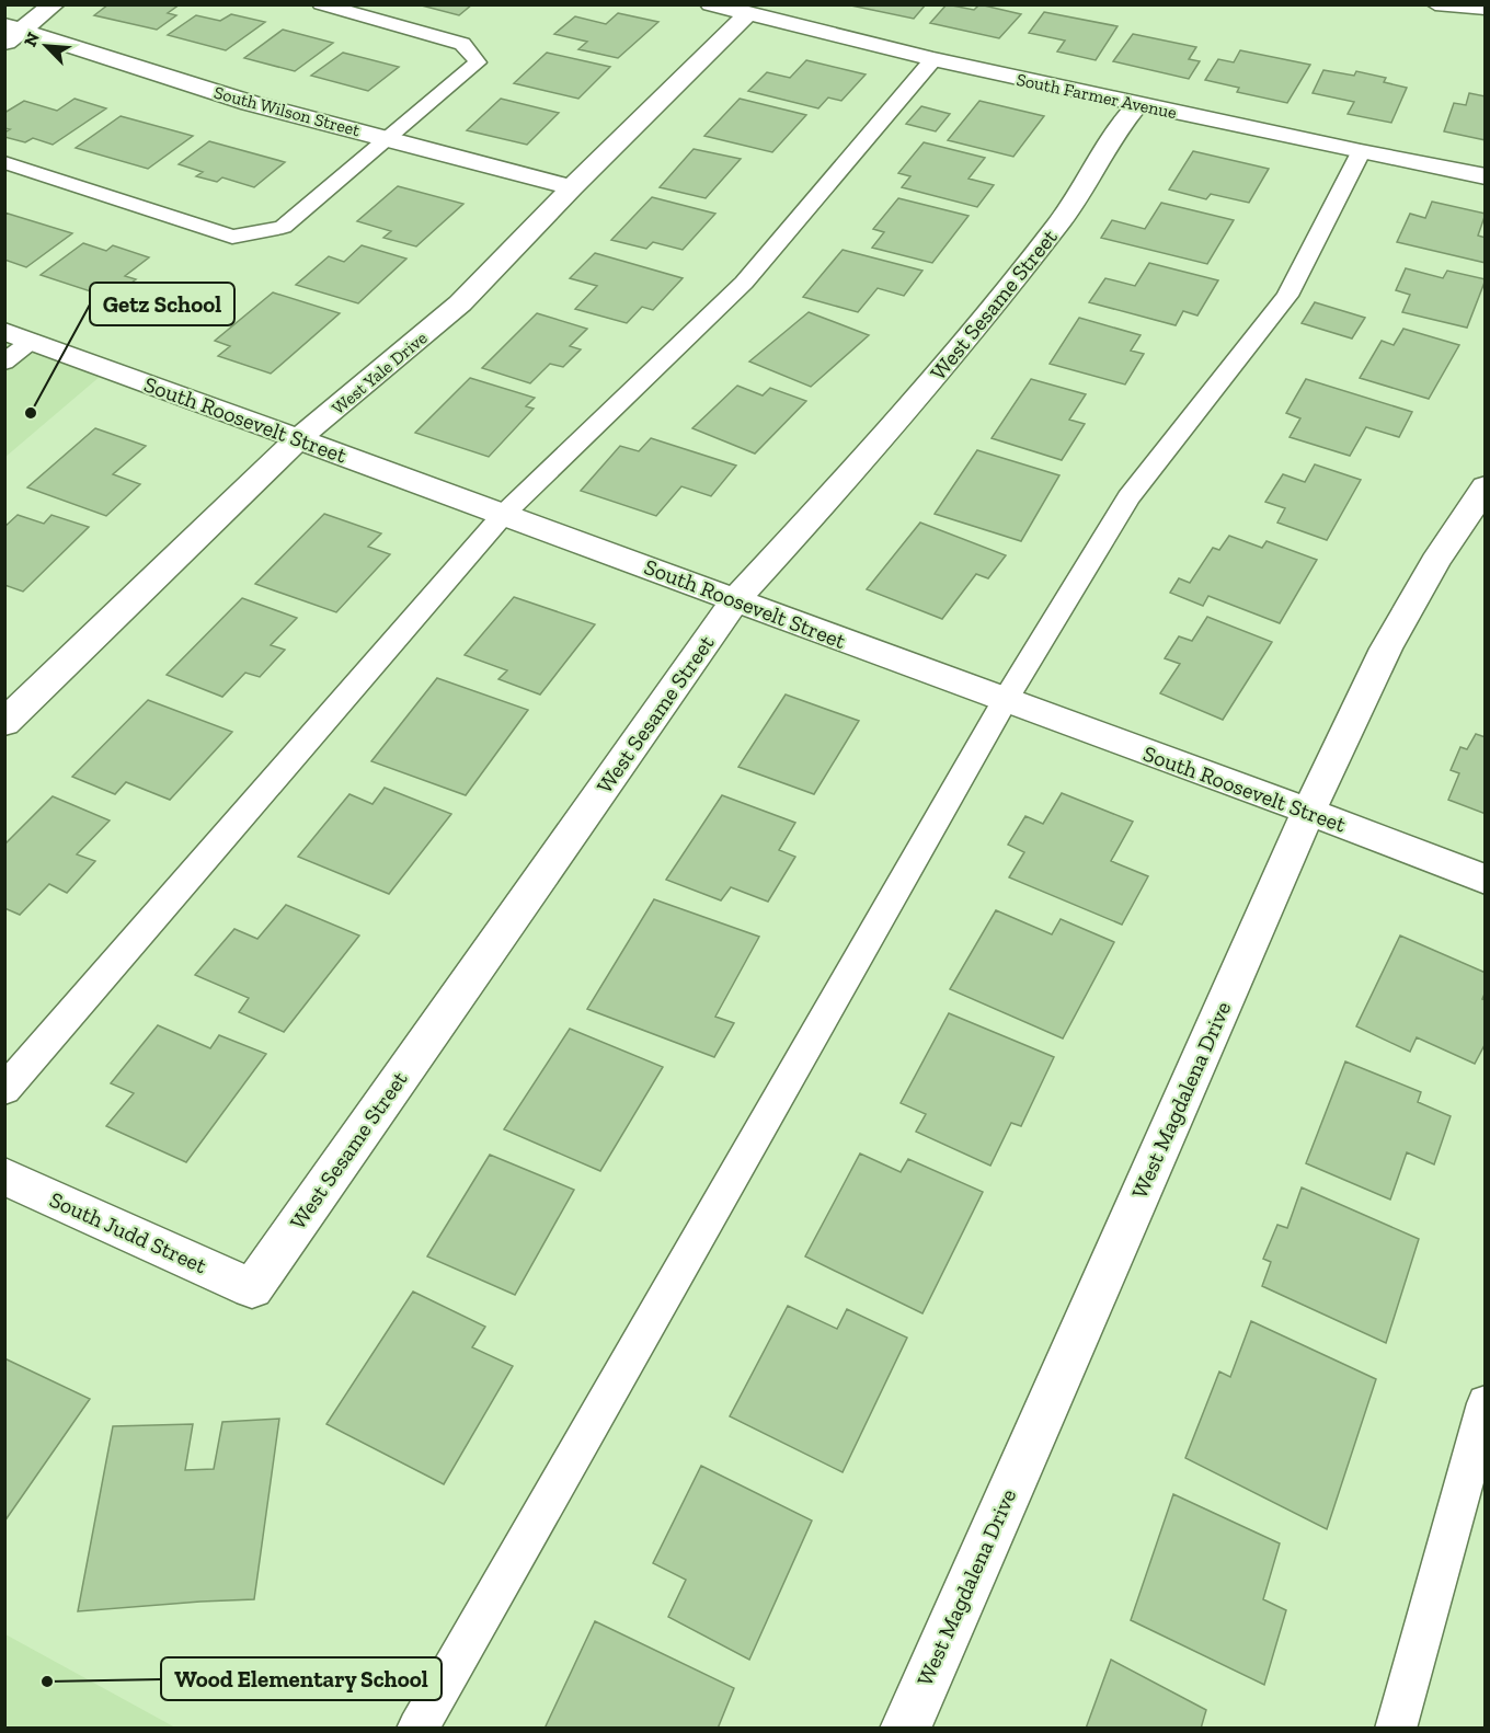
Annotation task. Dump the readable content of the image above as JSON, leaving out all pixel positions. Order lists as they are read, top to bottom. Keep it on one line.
{"streets":{"street":["South Farmer Avenue","South Wilson Street","West Sesame Street","West Yale Drive","South Roosevelt Street","West Magdalena Drive","South Judd Street"]},"crossings":[["South Farmer Avenue","West Sesame Street"],["South Farmer Avenue","West Yale Drive"],["South Wilson Street","West Yale Drive"],["West Sesame Street","South Roosevelt Street"],["West Sesame Street","South Judd Street"],["West Yale Drive","South Roosevelt Street"],["South Roosevelt Street","West Magdalena Drive"]],"places":["Getz School","Wood Elementary School"],"north":"top left"}
